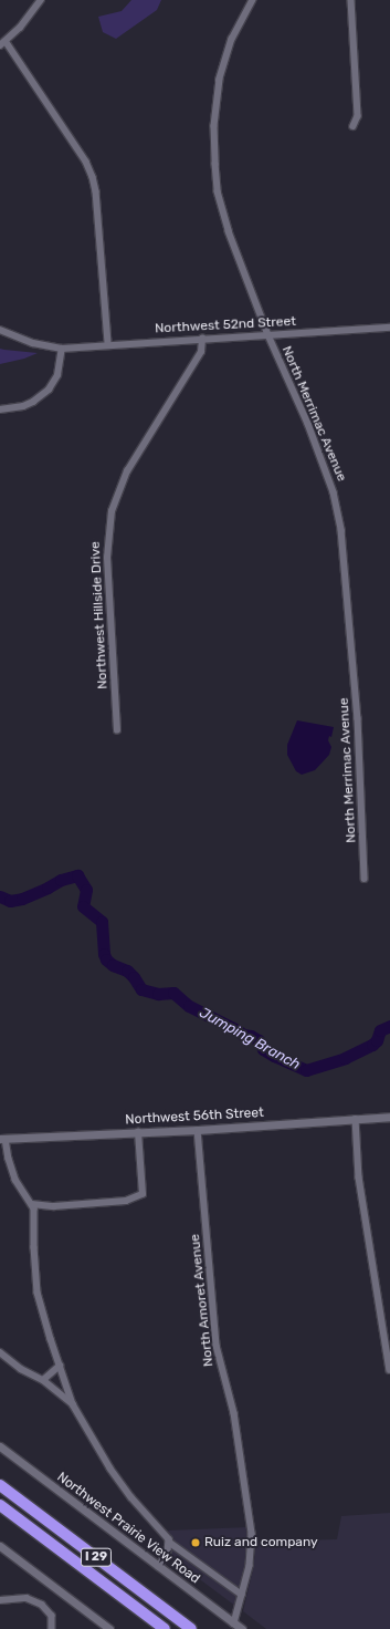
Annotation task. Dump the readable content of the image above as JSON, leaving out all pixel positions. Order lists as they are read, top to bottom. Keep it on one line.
{"streets":{"highway":["I 29"],"street":["Northwest 52nd Street","North Merrimac Avenue","Northwest Hillside Drive","Northwest 56th Street","North Amoret Avenue","Northwest Prairie View Road"]},"crossings":[["Northwest 52nd Street","North Merrimac Avenue"],["Northwest 52nd Street","Northwest Hillside Drive"],["Northwest 56th Street","North Amoret Avenue"],["North Amoret Avenue","Northwest Prairie View Road"]],"water":["Jumping Branch"],"places":["Ruiz and company"]}
